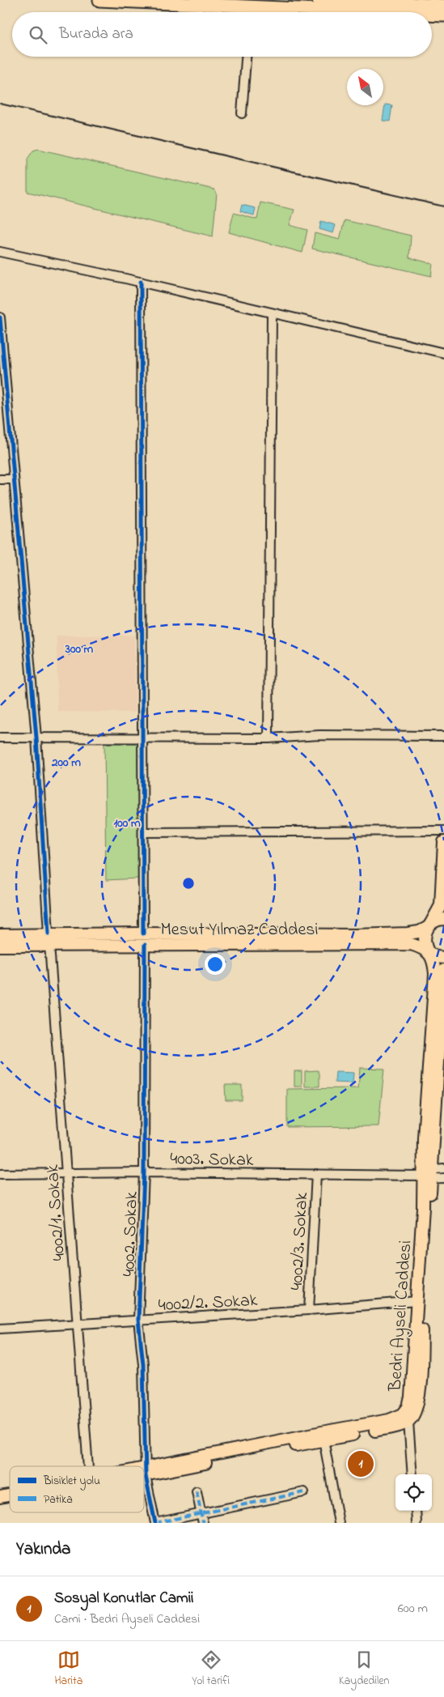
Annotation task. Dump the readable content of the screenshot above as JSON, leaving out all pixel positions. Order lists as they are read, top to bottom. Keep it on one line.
{"streets":{"main road":["Mesut Yılmaz Caddesi","Bedri Ayseli Caddesi"],"street":["4003. Sokak","4002/1. Sokak","4002. Sokak","4002/3. Sokak","4002/2. Sokak"]},"crossings":[["Mesut Yılmaz Caddesi","4002/1. Sokak"],["Mesut Yılmaz Caddesi","4002. Sokak"],["Mesut Yılmaz Caddesi","Bedri Ayseli Caddesi"],["4003. Sokak","4002/1. Sokak"],["4003. Sokak","4002. Sokak"],["4003. Sokak","4002/3. Sokak"],["4003. Sokak","Bedri Ayseli Caddesi"],["4002/1. Sokak","4002/2. Sokak"],["4002. Sokak","4002/2. Sokak"],["4002. Sokak","Bedri Ayseli Caddesi"],["4002/3. Sokak","4002/2. Sokak"],["4002/2. Sokak","Bedri Ayseli Caddesi"]],"legend":["Bisiklet yolu","Patika"],"north":"top left","page":{"search":"Burada ara","pins":"1","heading":"Yakında","list":[{"mark":"1","name":"Sosyal Konutlar Camii","note":"Cami · Bedri Ayseli Caddesi","value":"600 m"}],"nav":["Harita","Yol tarifi","Kaydedilen"]},"rings":["300 m","200 m","100 m"]}
